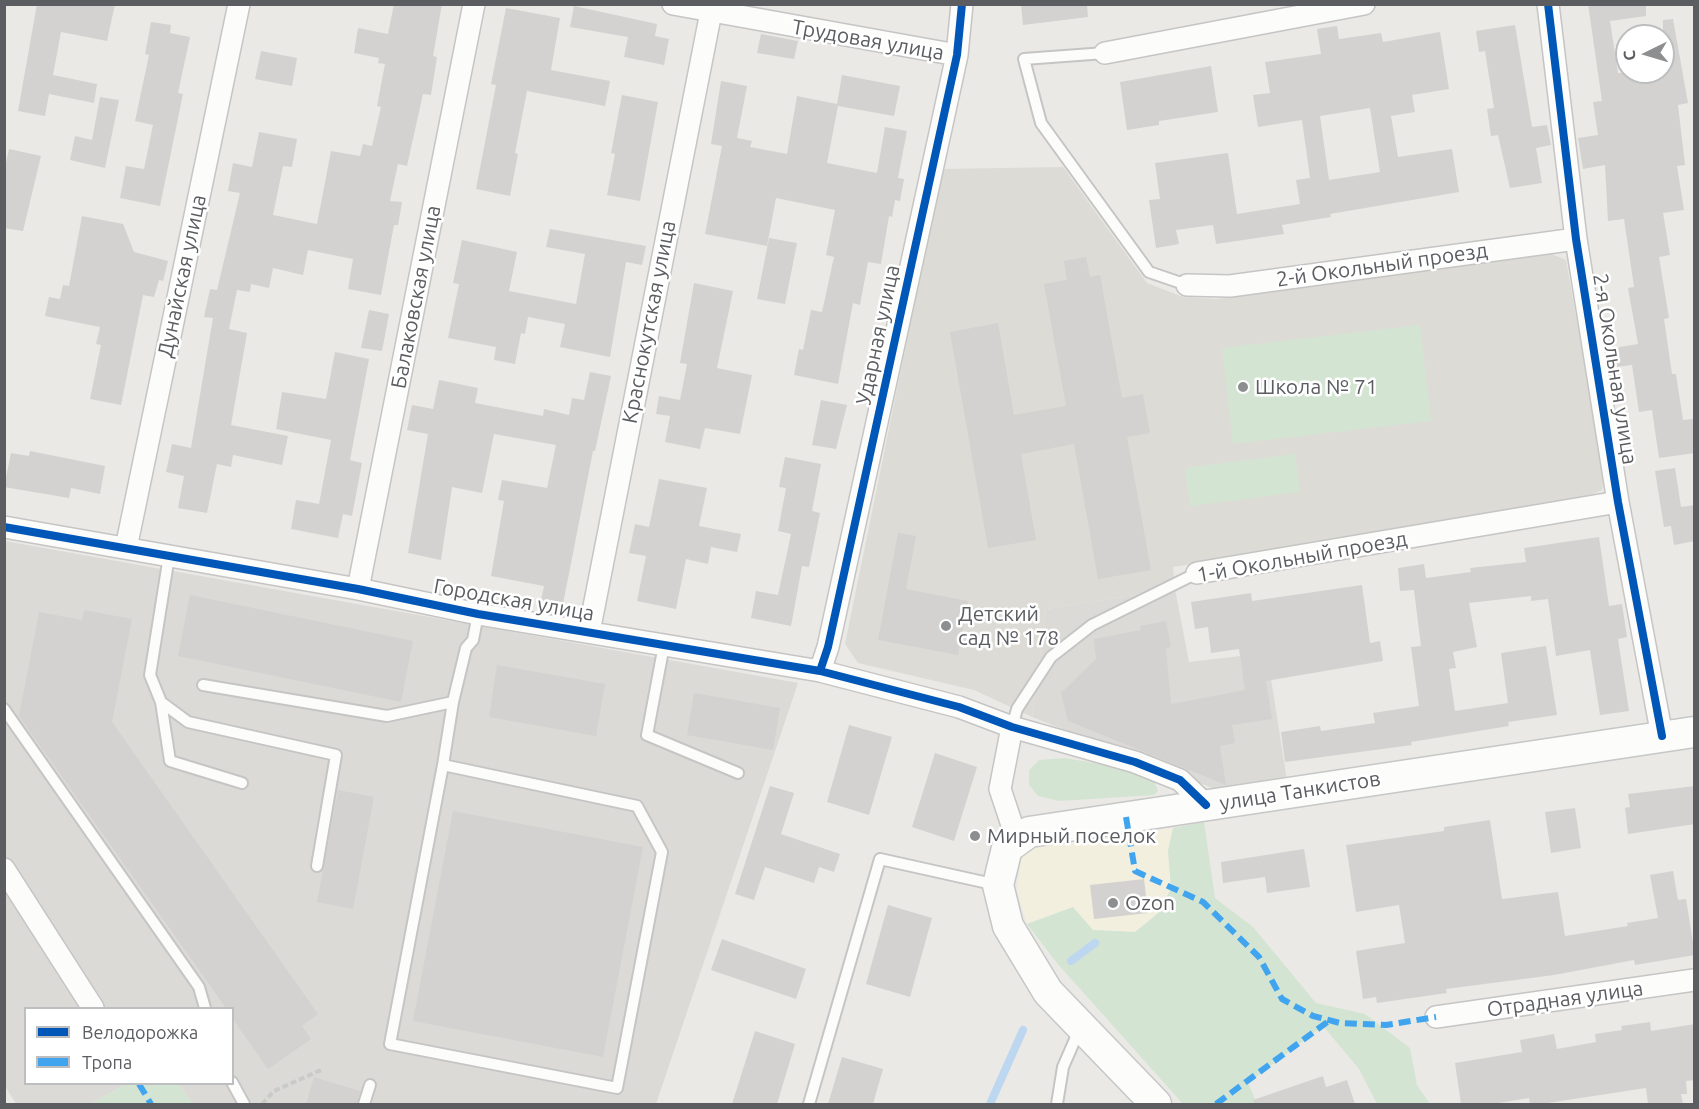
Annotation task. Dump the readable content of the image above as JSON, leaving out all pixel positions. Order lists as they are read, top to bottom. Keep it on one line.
{"streets":{"main road":["улица Танкистов"],"street":["Трудовая улица","2-й Окольный проезд","Дунайская улица","Балаковская улица","Краснокутская улица","Ударная улица","2-я Окольная улица","1-й Окольный проезд","Городская улица","Отрадная улица"]},"crossings":[["Трудовая улица","Краснокутская улица"],["Трудовая улица","Ударная улица"],["2-й Окольный проезд","2-я Окольная улица"],["Дунайская улица","Городская улица"],["Балаковская улица","Городская улица"],["Краснокутская улица","Городская улица"],["Ударная улица","Городская улица"],["2-я Окольная улица","1-й Окольный проезд"],["2-я Окольная улица","улица Танкистов"],["1-й Окольный проезд","Городская улица"],["Городская улица","улица Танкистов"]],"places":["Школа № 71","Детский сад № 178","Мирный поселок","Ozon"],"legend":["Велодорожка","Тропа"],"north":"left"}
